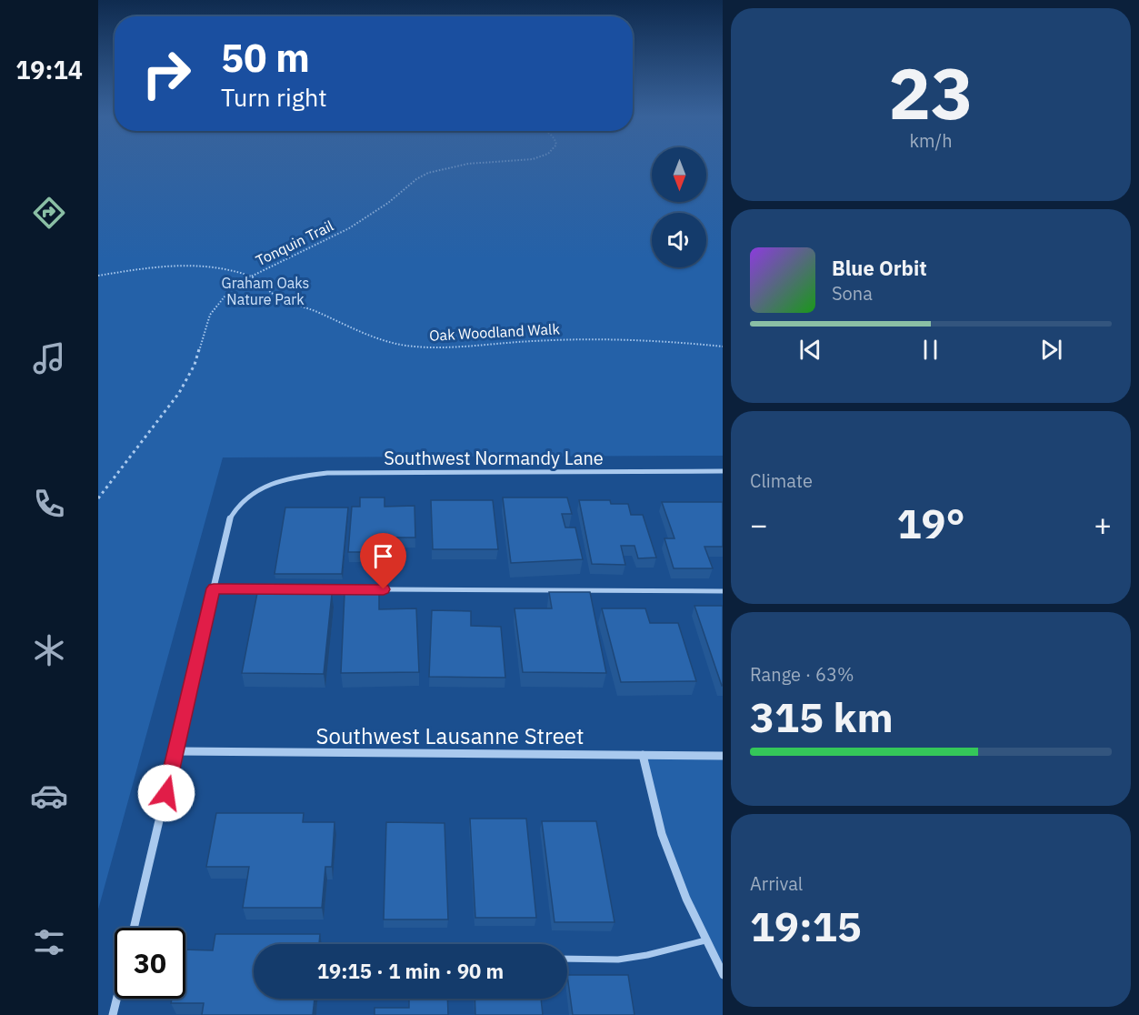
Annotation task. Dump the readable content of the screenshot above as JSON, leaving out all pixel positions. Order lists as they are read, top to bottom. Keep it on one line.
{"streets":{"street":["Southwest Normandy Lane","Southwest Lausanne Street"],"path":["Tonquin Trail","Oak Woodland Walk"]},"crossings":[["Tonquin Trail","Oak Woodland Walk"],["Southwest Normandy Lane","Southwest Lausanne Street"]],"parks":["Graham Oaks Nature Park"],"north":"bottom","page":{"tabs":"19:14","tile":[["23","km/h"],"Climate",["Range · 63%","315 km"],["Arrival","19:15"]],"turn":["50 m","Turn right"],"song":["Blue Orbit","Sona"],"heat":["−","19°","+"],"limit":"30","trip":"19:15 · 1 min · 90 m"}}
